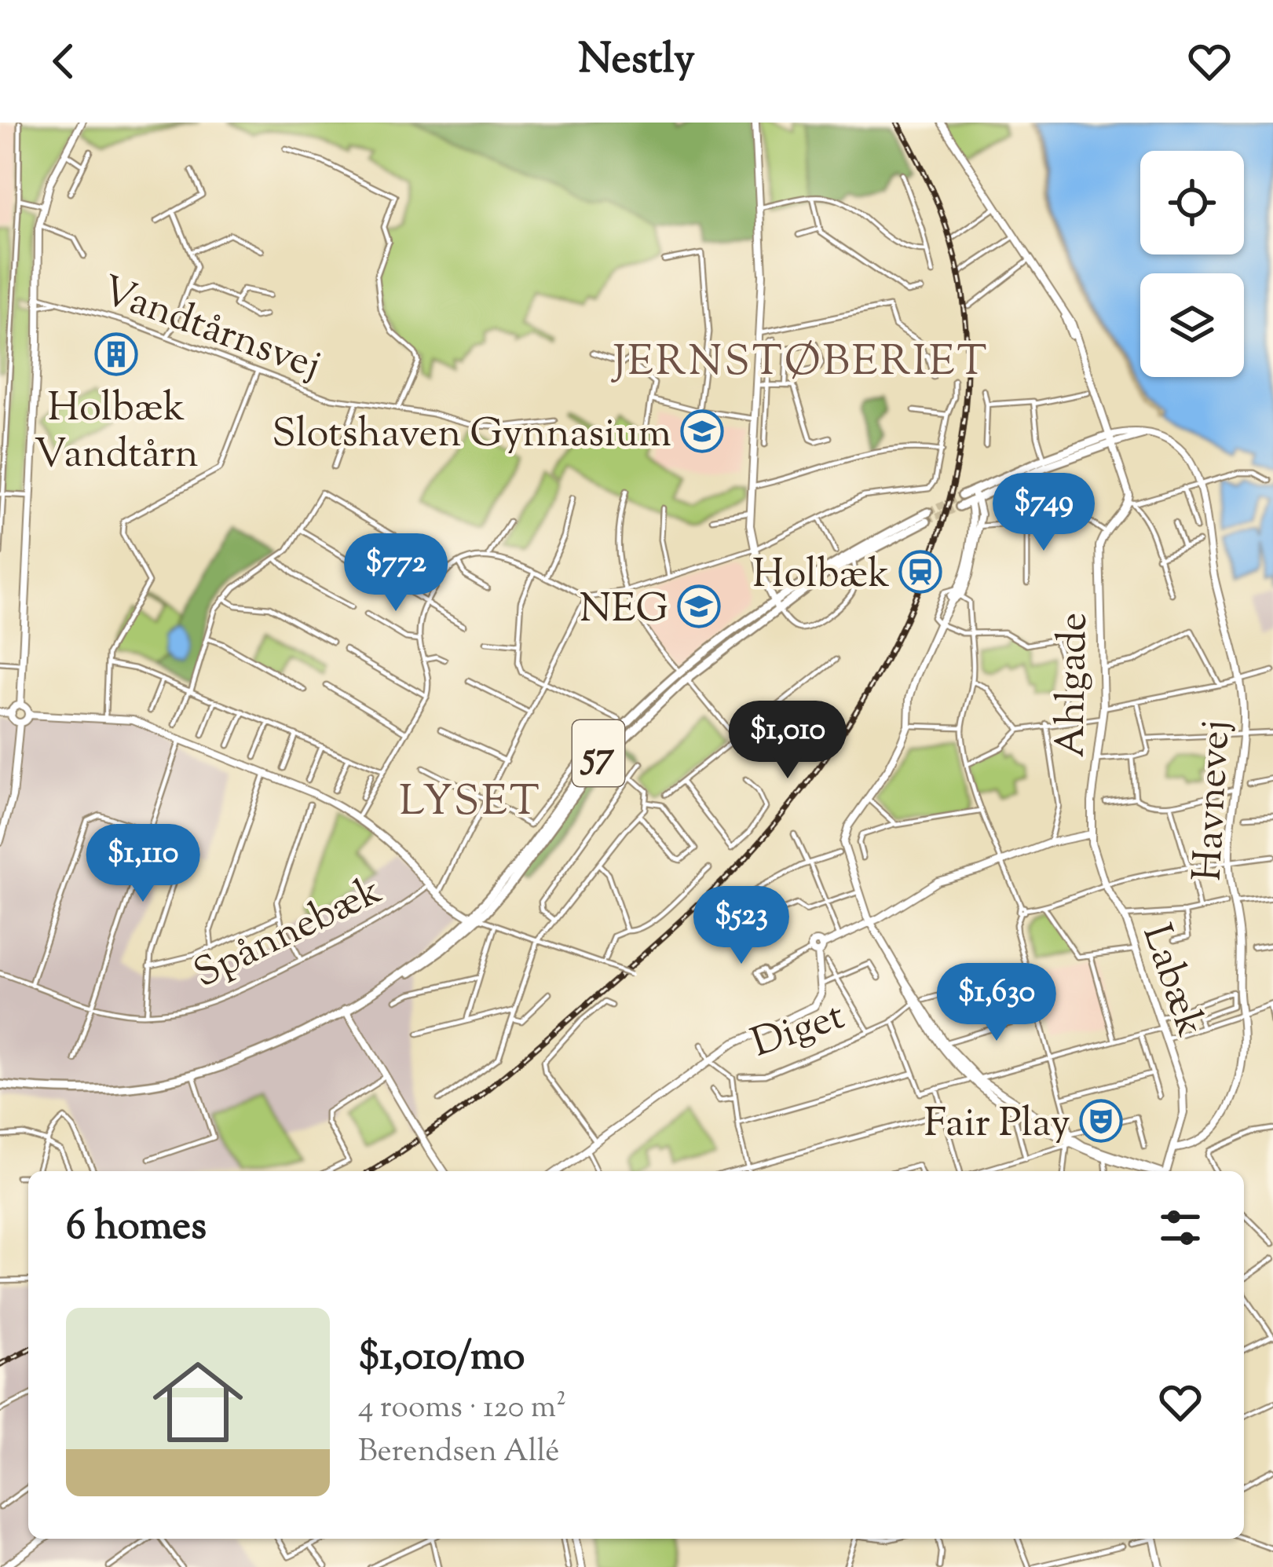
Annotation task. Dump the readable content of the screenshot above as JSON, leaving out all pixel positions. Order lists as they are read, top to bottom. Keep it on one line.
{"streets":{"main road":["57"],"street":["Vandtårnsvej","Ahlgade","Havnevej","Spånnebæk","Labæk","Diget"]},"crossings":[["Ahlgade","Labæk"],["Havnevej","Labæk"]],"districts":["JERNSTØBERIET","LYSET"],"places":{"building":["Holbæk Vandtårn"],"school or university":["Slotshaven Gynnasium","NEG"],"station":["Holbæk"],"theatre":["Fair Play"]},"page":{"header":"Nestly","price":["$749","$772","$1,010","$1,110","$523","$1,630"],"heading":"6 homes","list":[{"name":"$1,010/mo","note":"4 rooms · 120 m² · Berendsen Allé"}]}}
